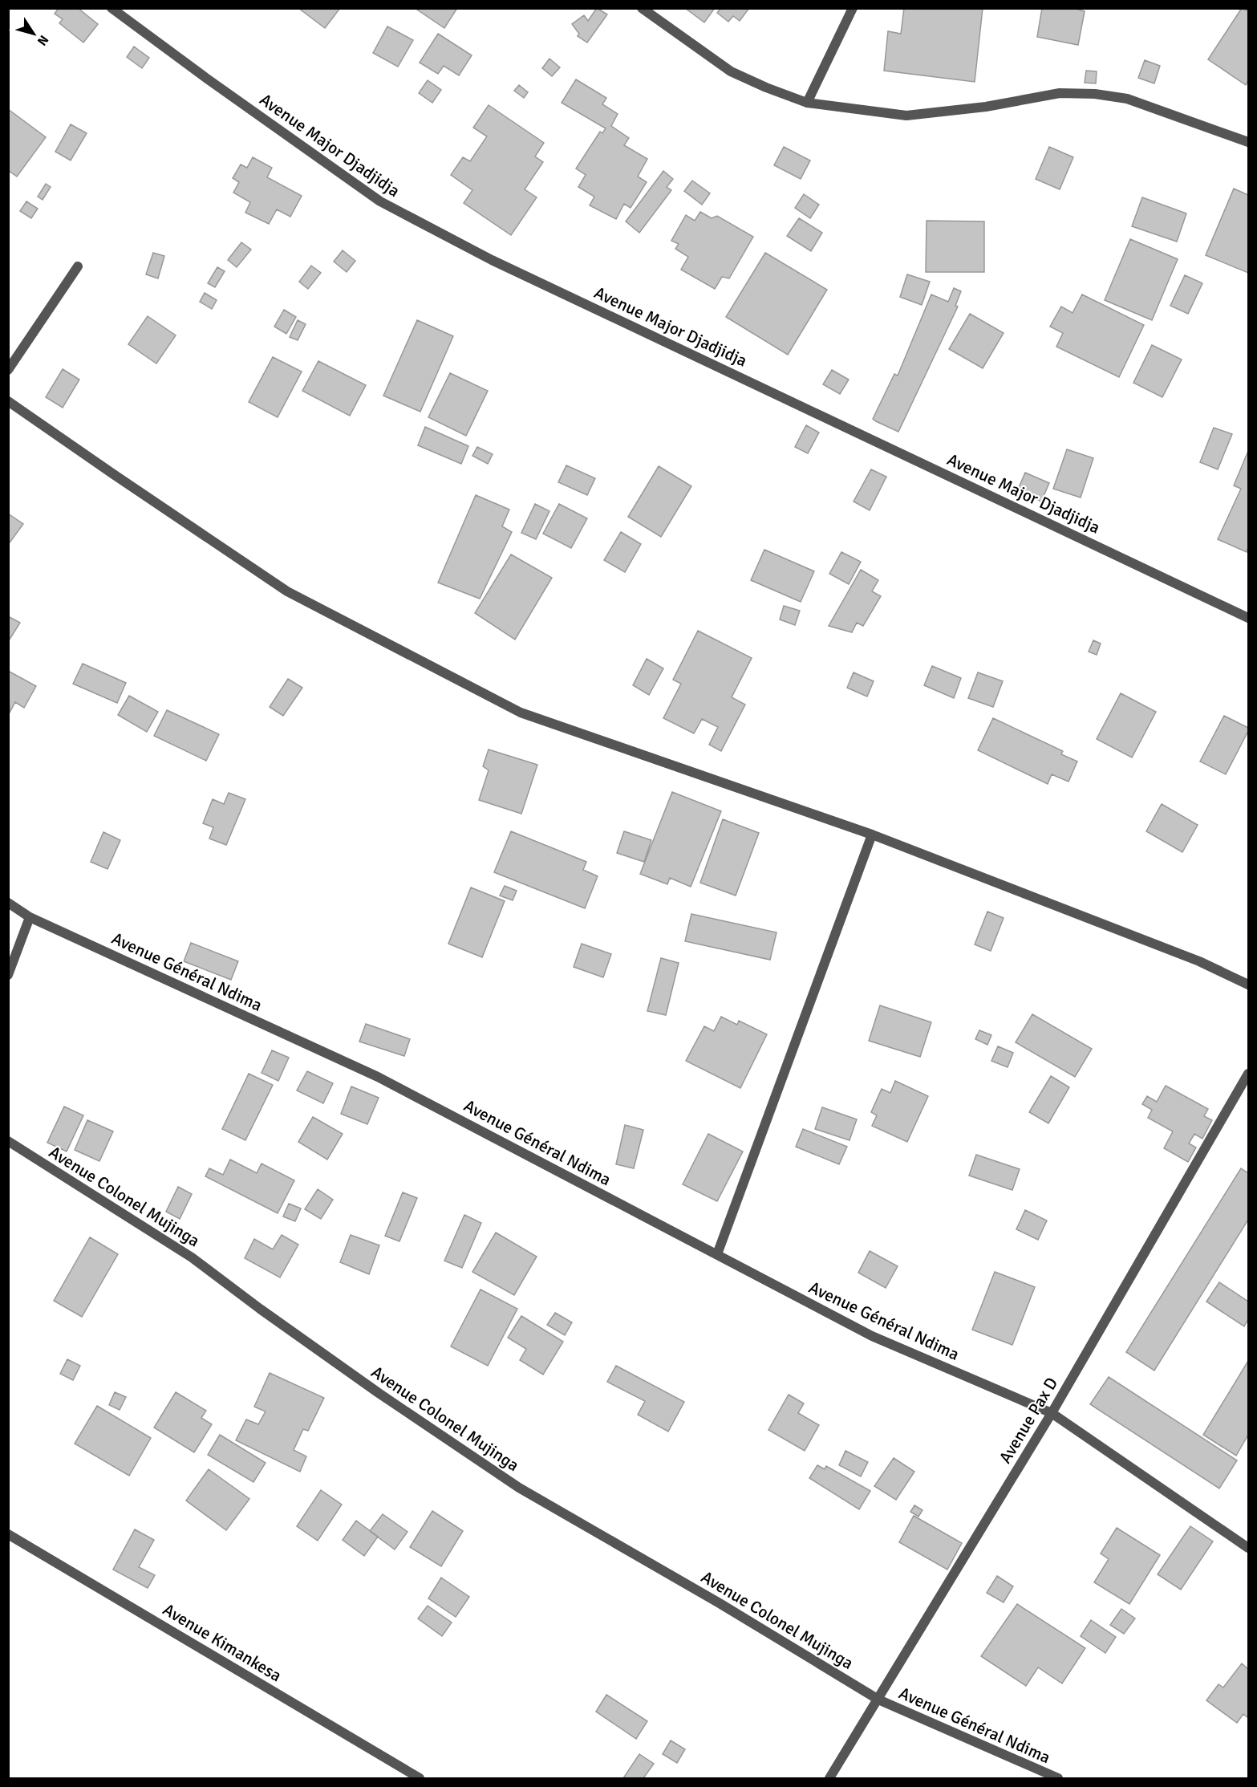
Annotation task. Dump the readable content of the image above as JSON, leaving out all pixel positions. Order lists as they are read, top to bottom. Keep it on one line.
{"streets":{"street":["Avenue Major Djadjidja","Avenue Général Ndima","Avenue Colonel Mujinga","Avenue Pax D","Avenue Kimankesa"]},"crossings":[["Avenue Général Ndima","Avenue Colonel Mujinga"],["Avenue Général Ndima","Avenue Pax D"],["Avenue Colonel Mujinga","Avenue Pax D"]],"north":"bottom right"}
